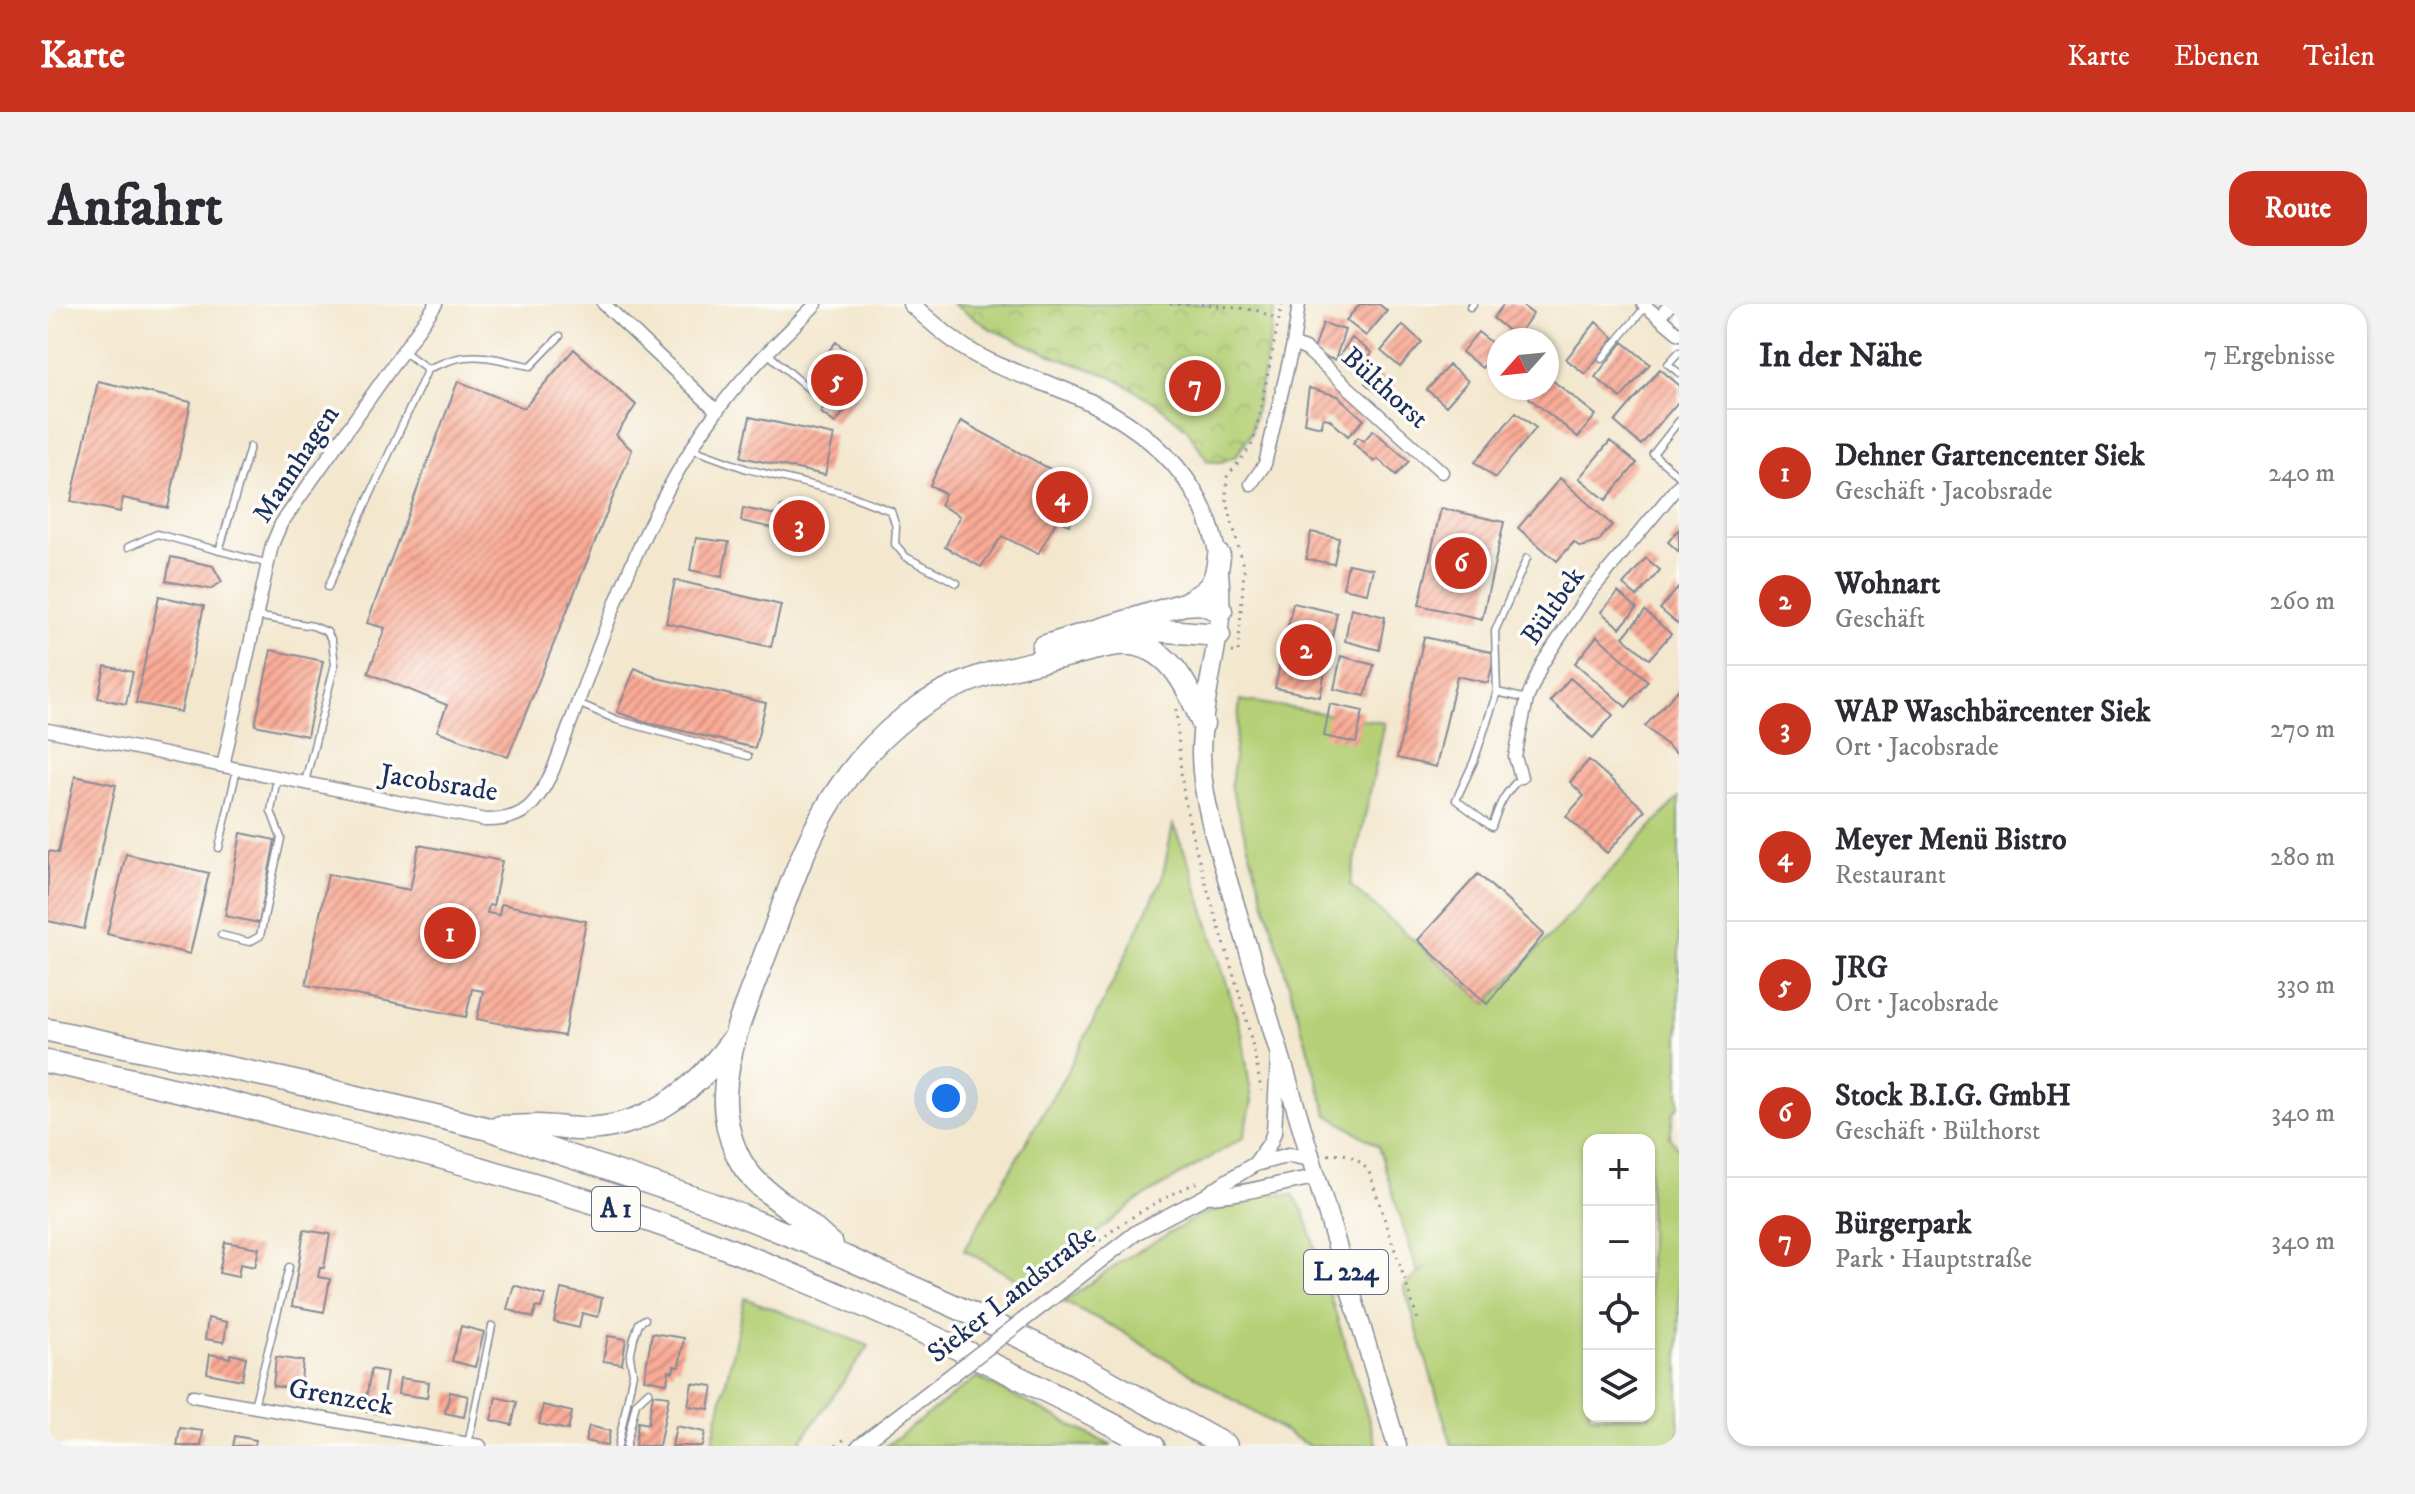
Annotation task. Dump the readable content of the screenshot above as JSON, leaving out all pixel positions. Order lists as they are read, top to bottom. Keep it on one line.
{"streets":{"highway":["A 1"],"main road":["L 224"],"street":["Bülthorst","Mannhagen","Bültbek","Jacobsrade","Sieker Landstraße","Grenzeck"]},"crossings":[["Mannhagen","Jacobsrade"],["L 224","Sieker Landstraße"]],"north":"bottom left","page":{"header":"Karte","nav":["Karte","Ebenen","Teilen"],"buttons":"Route","title":"Anfahrt","heading":["In der Nähe","7 Ergebnisse"],"pins":["5","7","4","3","6","2","1"],"list":[{"mark":"1","name":"Dehner Gartencenter Siek","note":"Geschäft · Jacobsrade","value":"240 m"},{"mark":"2","name":"Wohnart","note":"Geschäft","value":"260 m"},{"mark":"3","name":"WAP Waschbärcenter Siek","note":"Ort · Jacobsrade","value":"270 m"},{"mark":"4","name":"Meyer Menü Bistro","note":"Restaurant","value":"280 m"},{"mark":"5","name":"JRG","note":"Ort · Jacobsrade","value":"330 m"},{"mark":"6","name":"Stock B.I.G. GmbH","note":"Geschäft · Bülthorst","value":"340 m"},{"mark":"7","name":"Bürgerpark","note":"Park · Hauptstraße","value":"340 m"}],"map_buttons":["+","−"]}}
